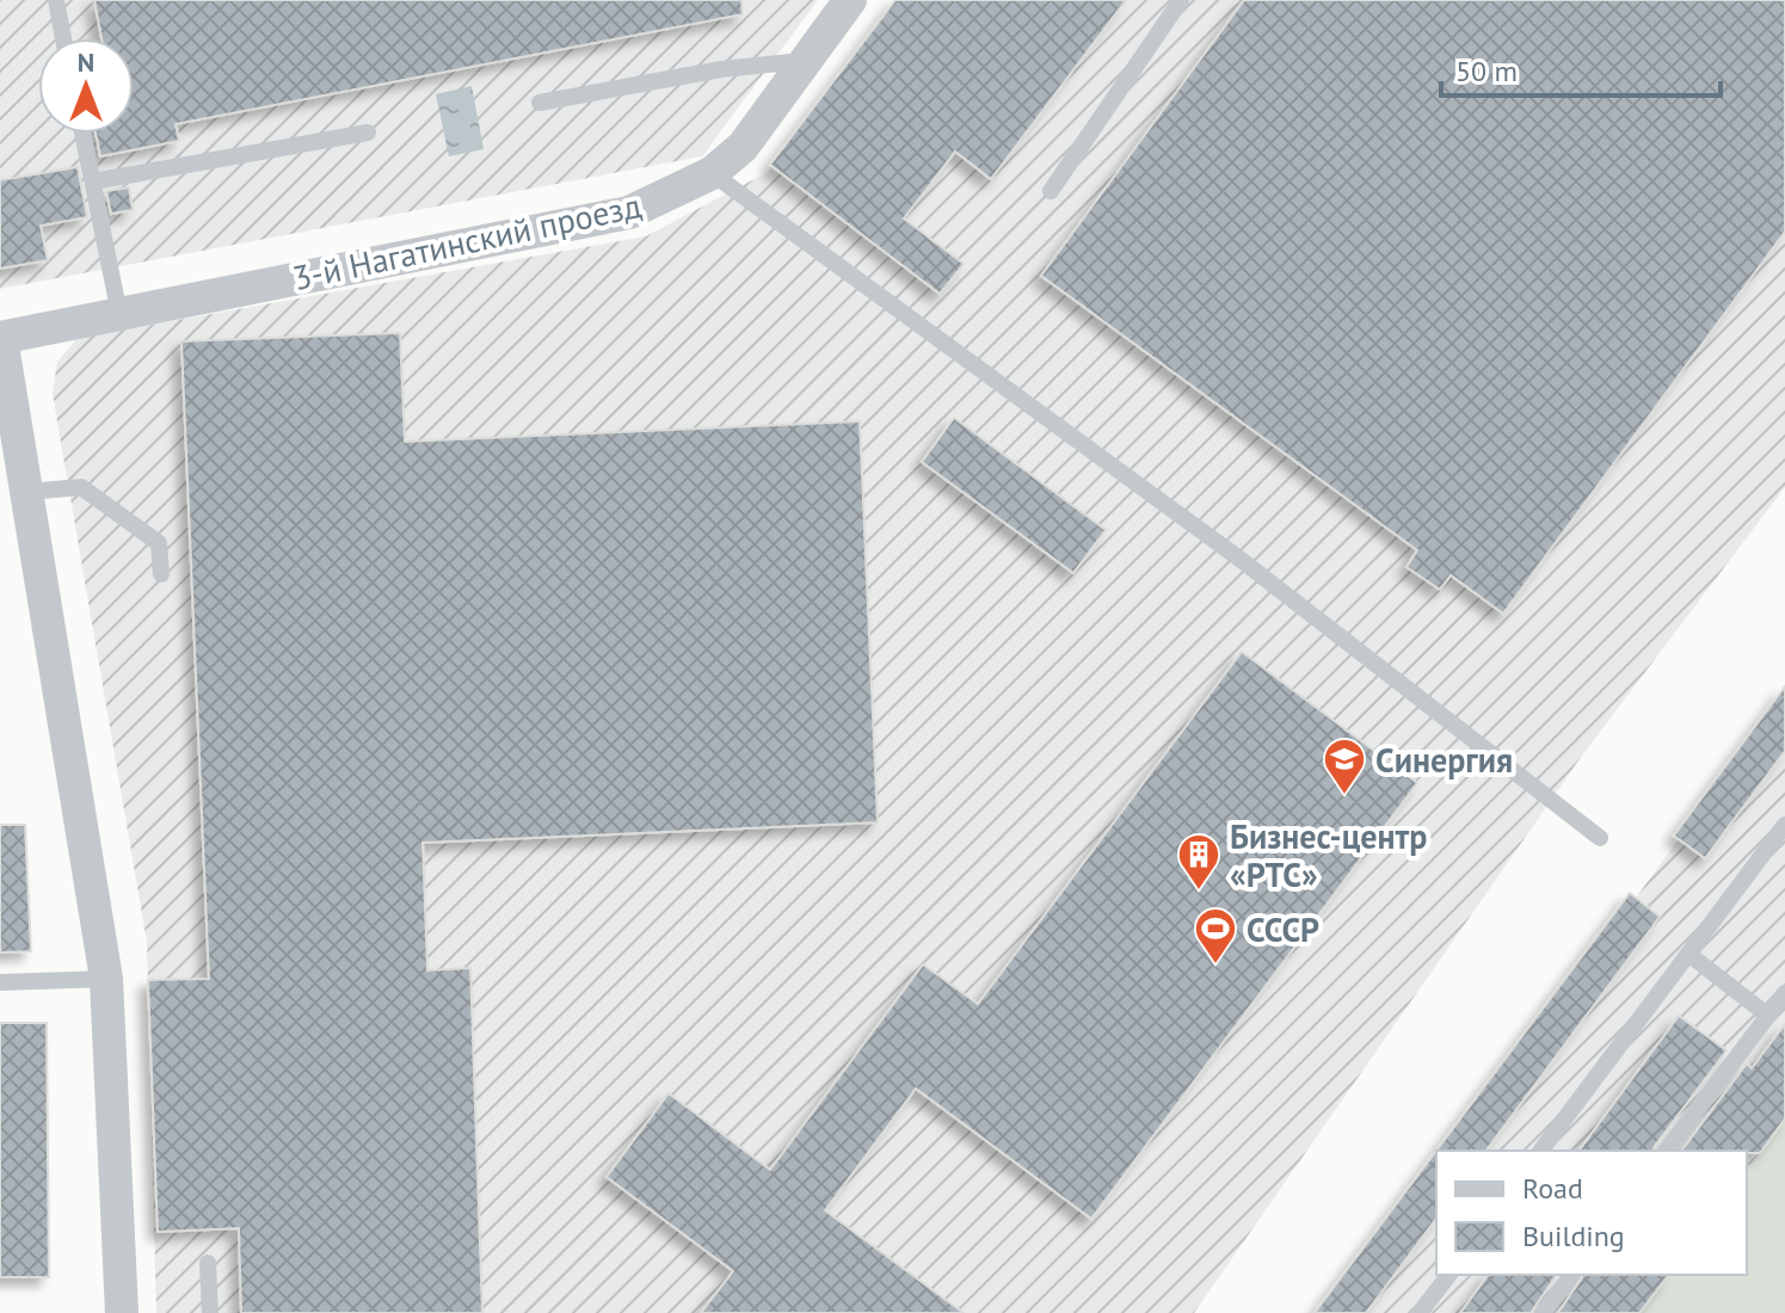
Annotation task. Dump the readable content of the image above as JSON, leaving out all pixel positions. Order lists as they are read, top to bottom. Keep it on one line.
{"streets":{"street":["3-й Нагатинский проезд"]},"places":{"school or university":["Синергия"],"building":["Бизнес-центр «РТС»"],"sports":["СССР"]},"legend":["Road","Building"],"scale_bar":"50 m","north":"top"}
